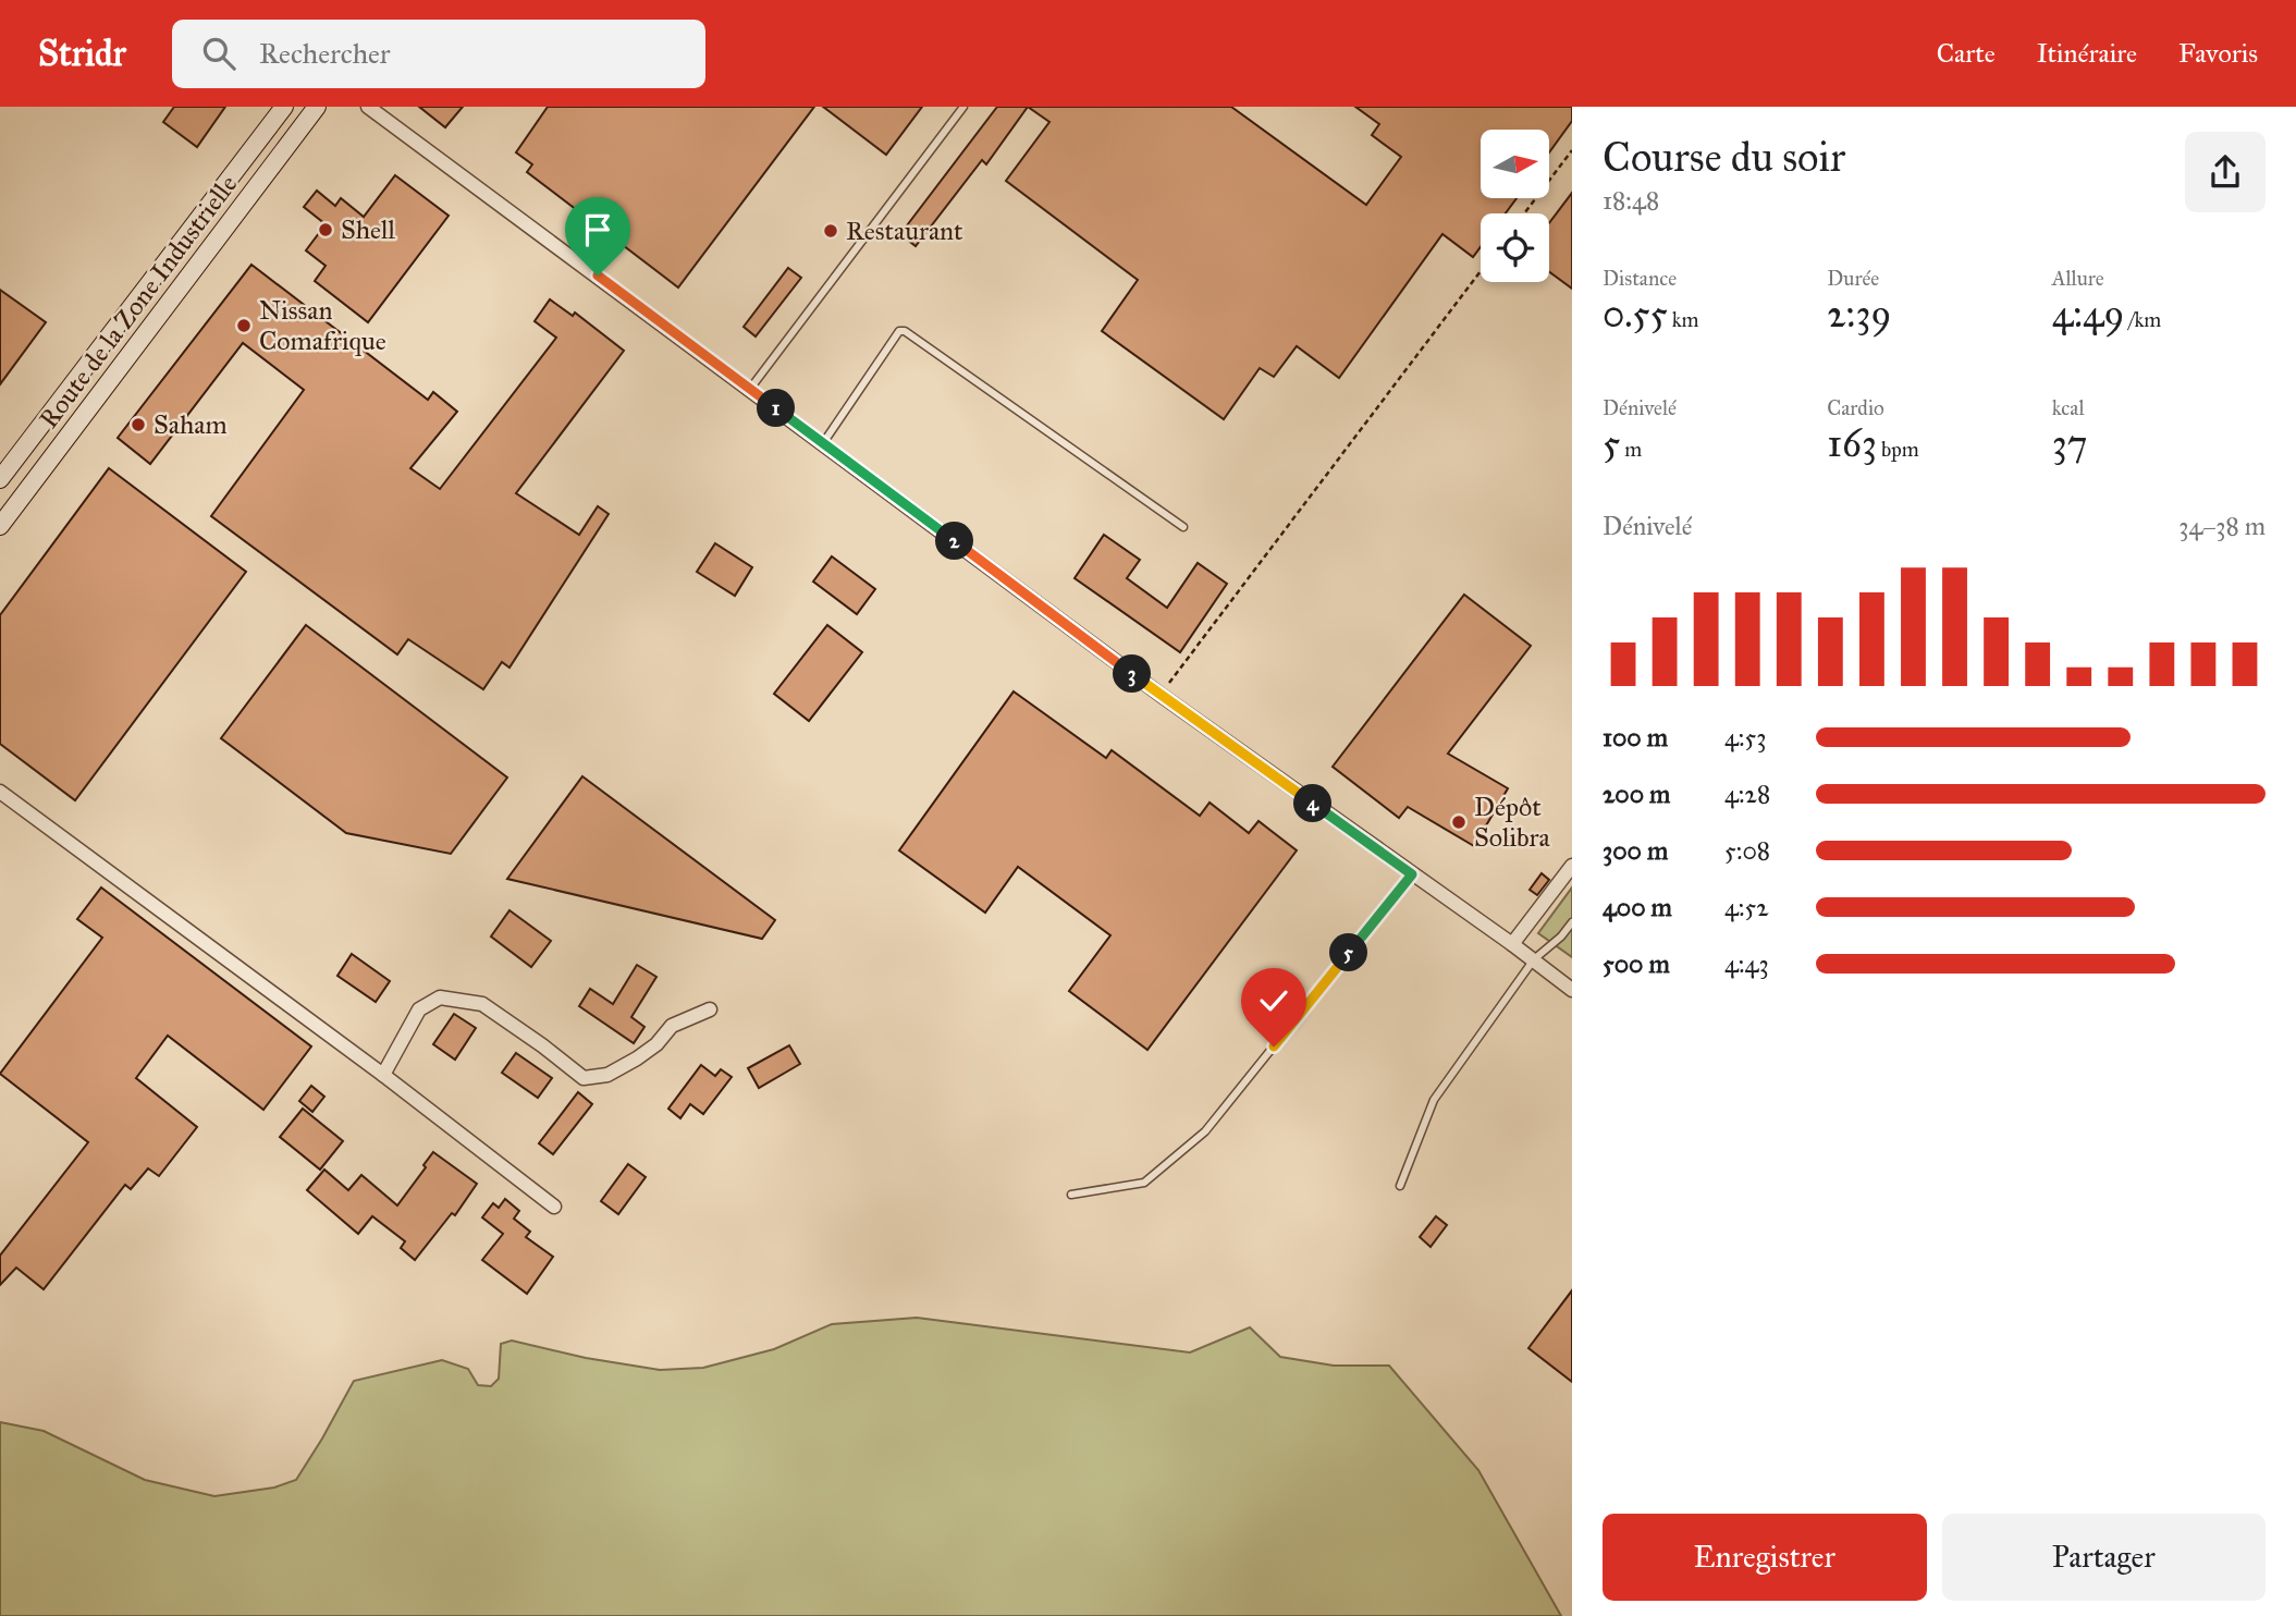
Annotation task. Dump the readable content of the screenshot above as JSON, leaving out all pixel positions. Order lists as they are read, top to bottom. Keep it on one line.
{"streets":{"main road":["Route de la Zone Industrielle"]},"places":["Shell","Restaurant","Nissan Comafrique","Saham","Dépôt Solibra"],"north":"right","page":{"header":"Stridr","search":"Rechercher","nav":["Carte","Itinéraire","Favoris"],"heading":["Course du soir","18:48"],"stats":[["Distance","0.55 km"],["Durée","2:39"],["Allure","4:49 /km"],["Dénivelé","5 m"],["Cardio","163 bpm"],["kcal","37"]],"pins":["1","2","3","4","5"],"chart":["Dénivelé","34–38 m"],"list":[{"name":"100 m","note":"4:53"},{"name":"200 m","note":"4:28"},{"name":"300 m","note":"5:08"},{"name":"400 m","note":"4:52"},{"name":"500 m","note":"4:43"}],"buttons":["Enregistrer","Partager"]}}
